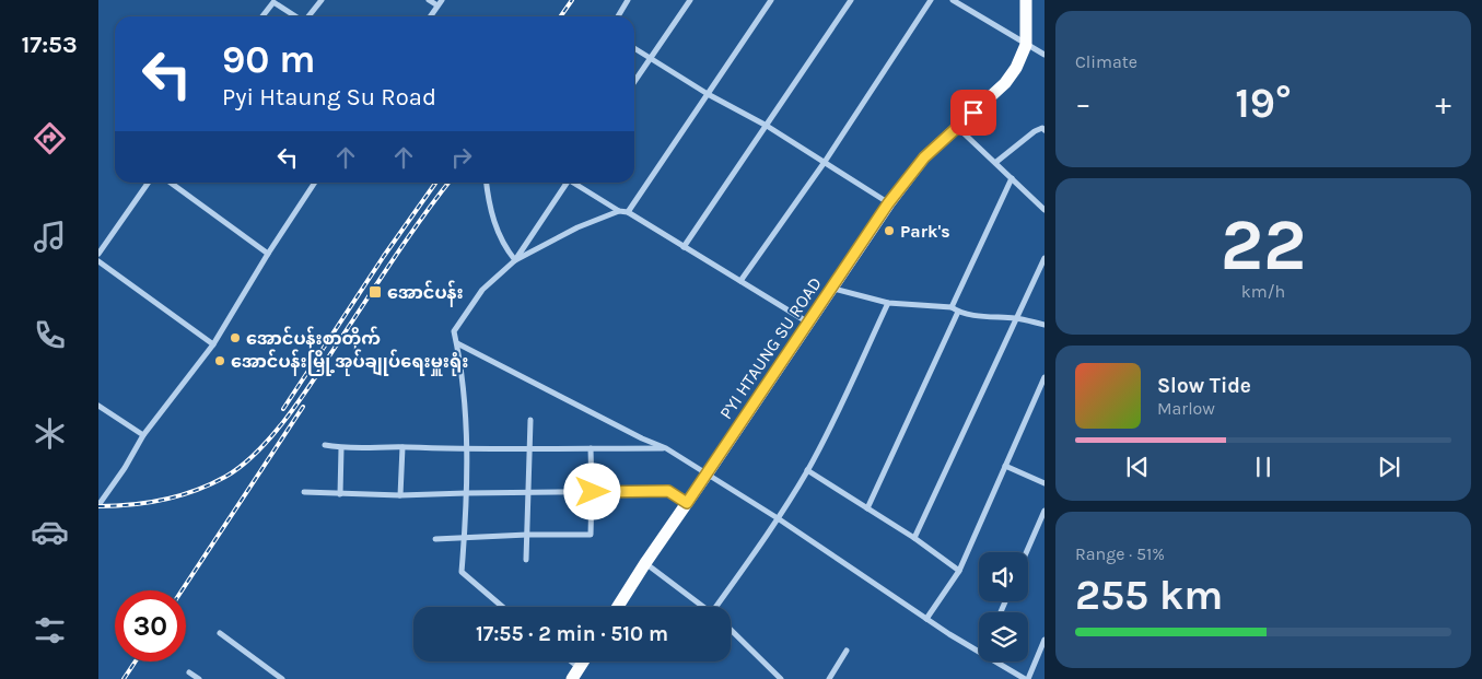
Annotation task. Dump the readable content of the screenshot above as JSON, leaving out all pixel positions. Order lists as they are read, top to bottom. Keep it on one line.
{"streets":{"highway":["PYI HTAUNG SU ROAD"]},"places":{"other":["Park's","အောင်ပန်းစာတိုက်","အောင်ပန်းမြို့အုပ်ချုပ်ရေးမှူးရုံး"],"transit":["အောင်ပန်း"]},"page":{"tabs":"17:53","tile":["Climate",["22","km/h"],["Range · 51%","255 km"]],"turn":["90 m","Pyi Htaung Su Road"],"heat":["−","19°","+"],"song":["Slow Tide","Marlow"],"limit":"30","trip":"17:55 · 2 min · 510 m"}}
